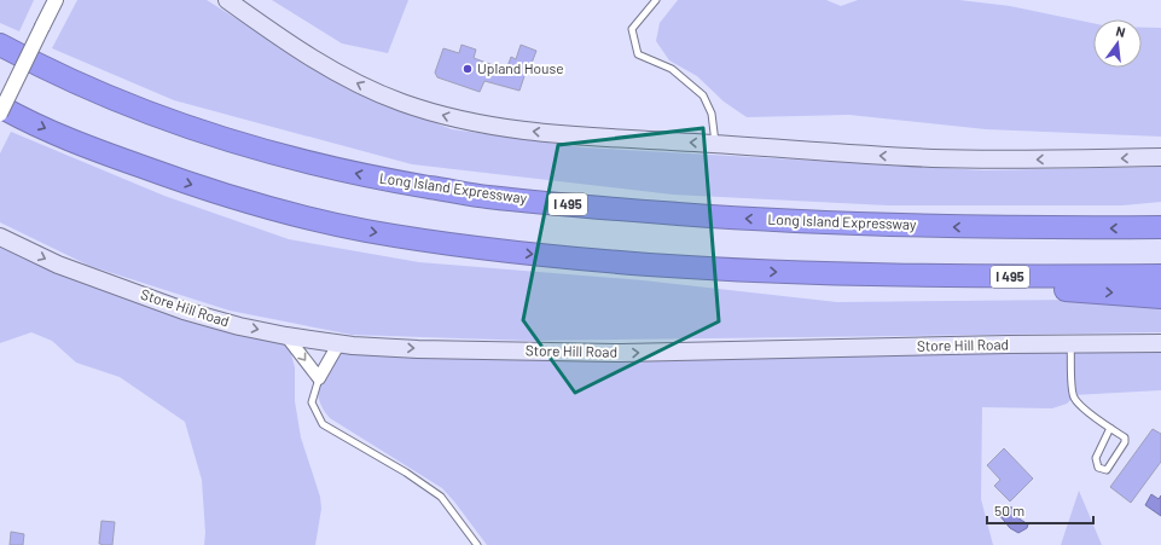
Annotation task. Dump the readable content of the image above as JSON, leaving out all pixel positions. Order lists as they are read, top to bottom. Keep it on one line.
{"streets":{"highway":["Long Island Expressway","I 495"],"main road":["Store Hill Road"]},"one_way":["Store Hill Road"],"places":["Upland House"],"scale_bar":"50 m","north":"top"}
